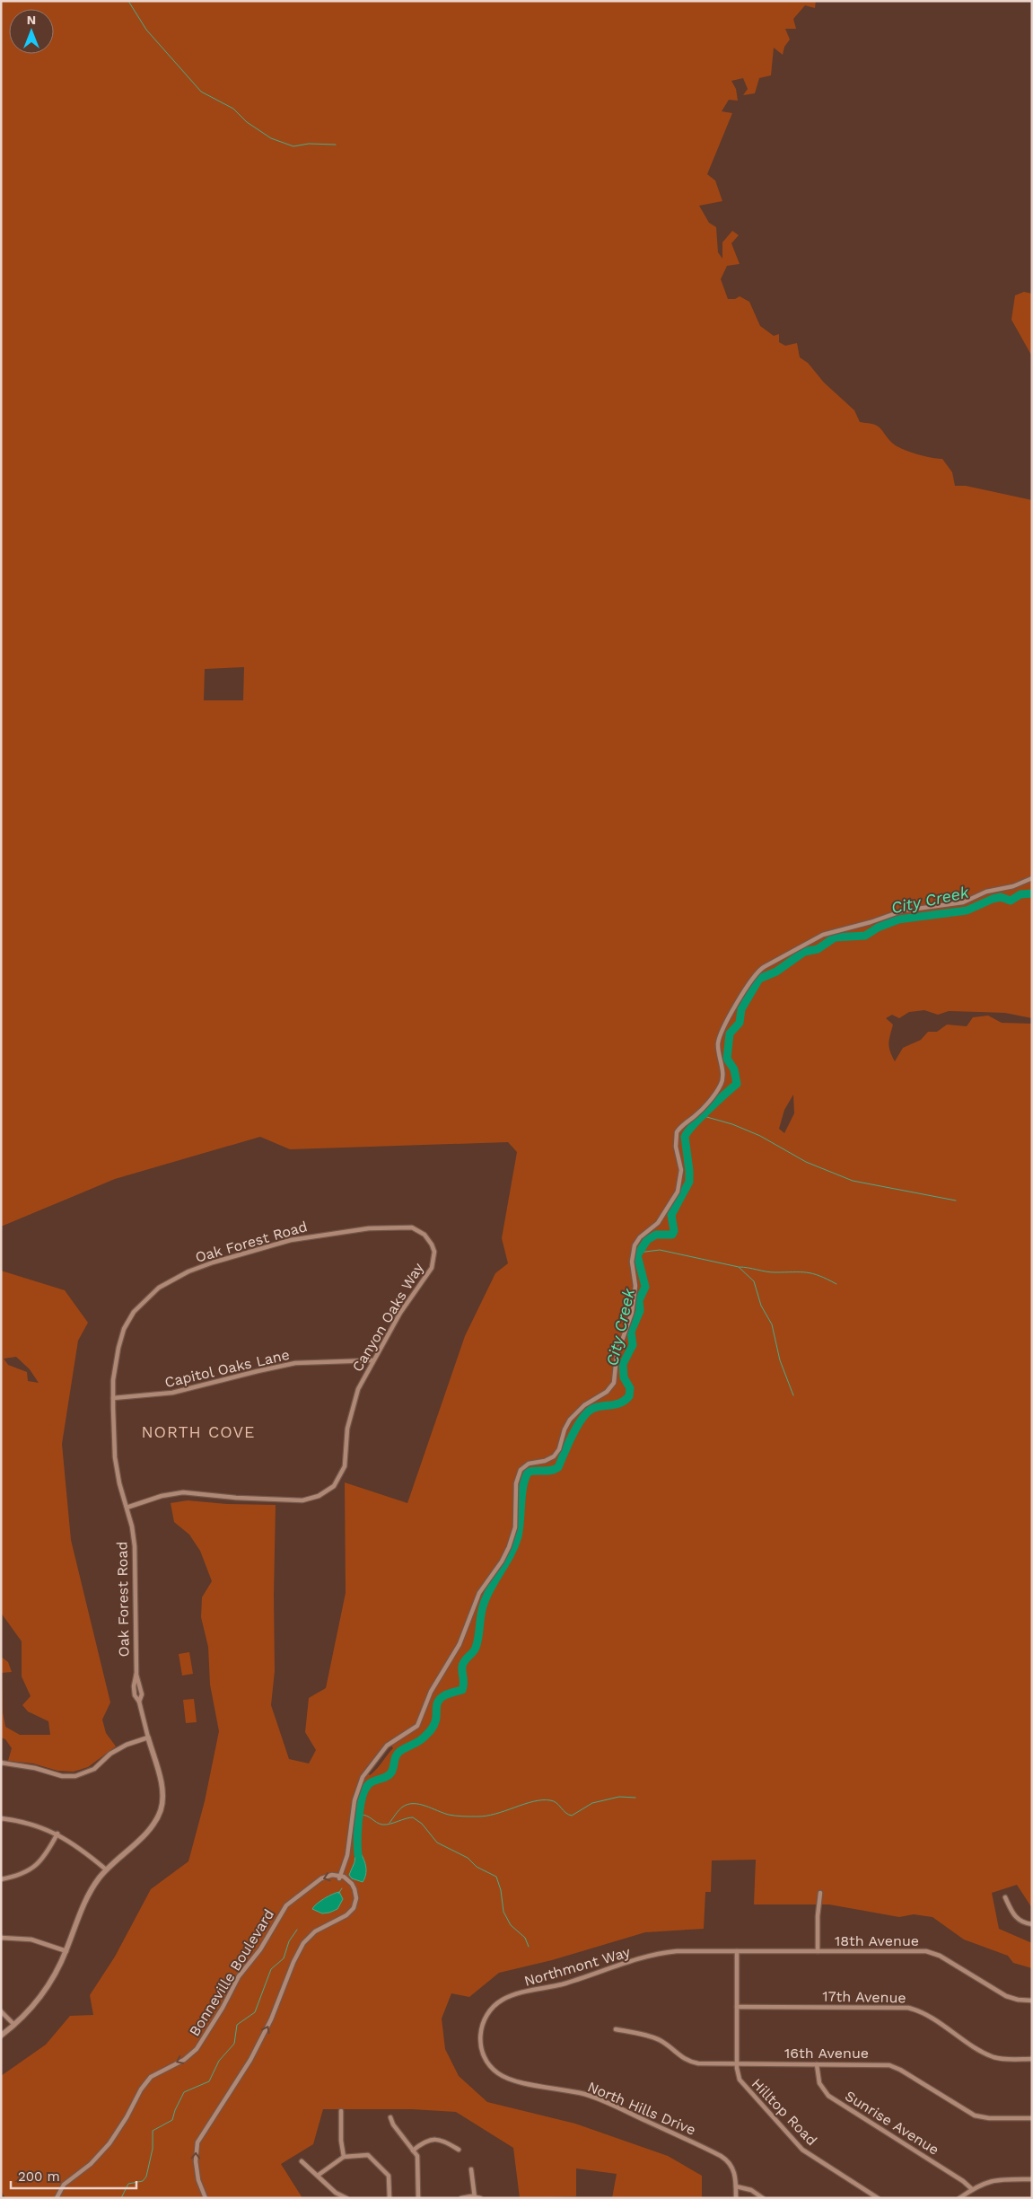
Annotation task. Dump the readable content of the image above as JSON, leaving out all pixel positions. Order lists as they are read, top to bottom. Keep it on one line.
{"streets":{"street":["Oak Forest Road","Canyon Oaks Way","Capitol Oaks Lane","18th Avenue","Northmont Way","Bonneville Boulevard","17th Avenue","16th Avenue","North Hills Drive","Hilltop Road","Sunrise Avenue"]},"crossings":[["Oak Forest Road","Canyon Oaks Way"],["Oak Forest Road","Capitol Oaks Lane"],["Canyon Oaks Way","Capitol Oaks Lane"],["18th Avenue","Northmont Way"],["18th Avenue","Hilltop Road"],["Northmont Way","North Hills Drive"],["Northmont Way","Hilltop Road"],["17th Avenue","Hilltop Road"],["16th Avenue","Hilltop Road"],["16th Avenue","Sunrise Avenue"]],"one_way":["Bonneville Boulevard"],"districts":["NORTH COVE"],"water":["City Creek"],"scale_bar":"200 m","north":"top"}
